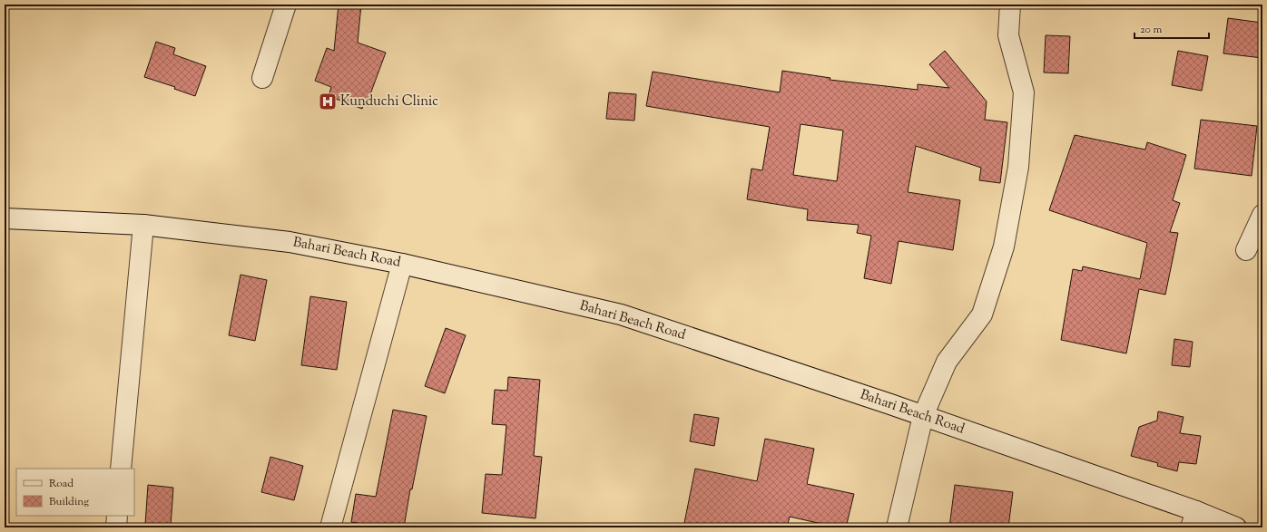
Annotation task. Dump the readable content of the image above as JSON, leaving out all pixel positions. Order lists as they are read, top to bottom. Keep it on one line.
{"streets":{"street":["Bahari Beach Road"]},"places":{"hospital":["Kunduchi Clinic"]},"legend":["Road","Building"],"scale_bar":"20 m"}
